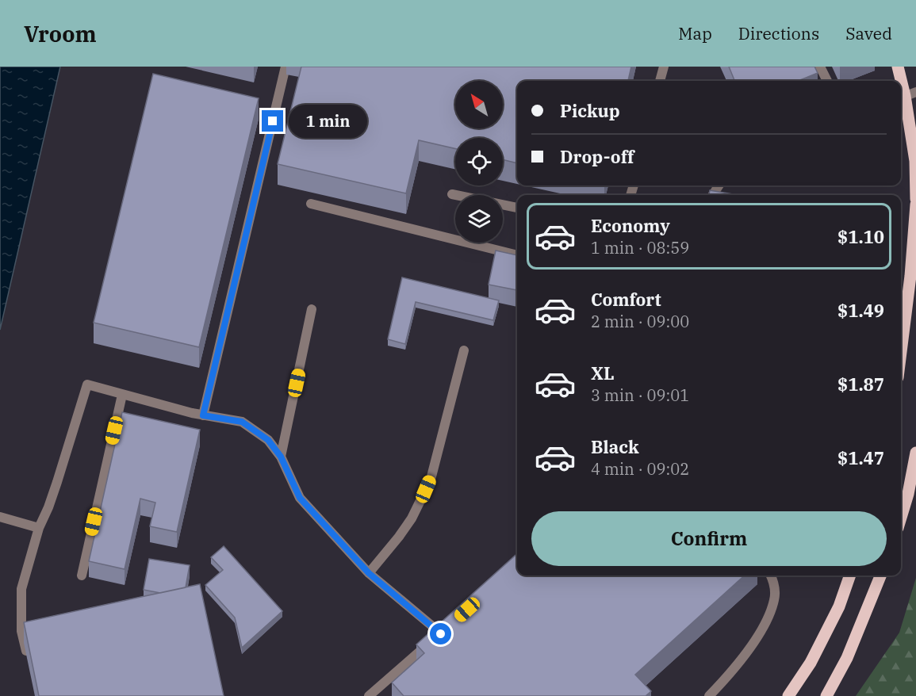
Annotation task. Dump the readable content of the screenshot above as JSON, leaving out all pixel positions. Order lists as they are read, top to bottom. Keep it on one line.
{"north":"top left","page":{"header":"Vroom","nav":["Map","Directions","Saved"],"banner":["Pickup","Drop-off"],"bubble":"1 min","list":[{"name":"Economy","note":"1 min · 08:59","value":"$1.10"},{"name":"Comfort","note":"2 min · 09:00","value":"$1.49"},{"name":"XL","note":"3 min · 09:01","value":"$1.87"},{"name":"Black","note":"4 min · 09:02","value":"$1.47"}],"buttons":"Confirm"}}
